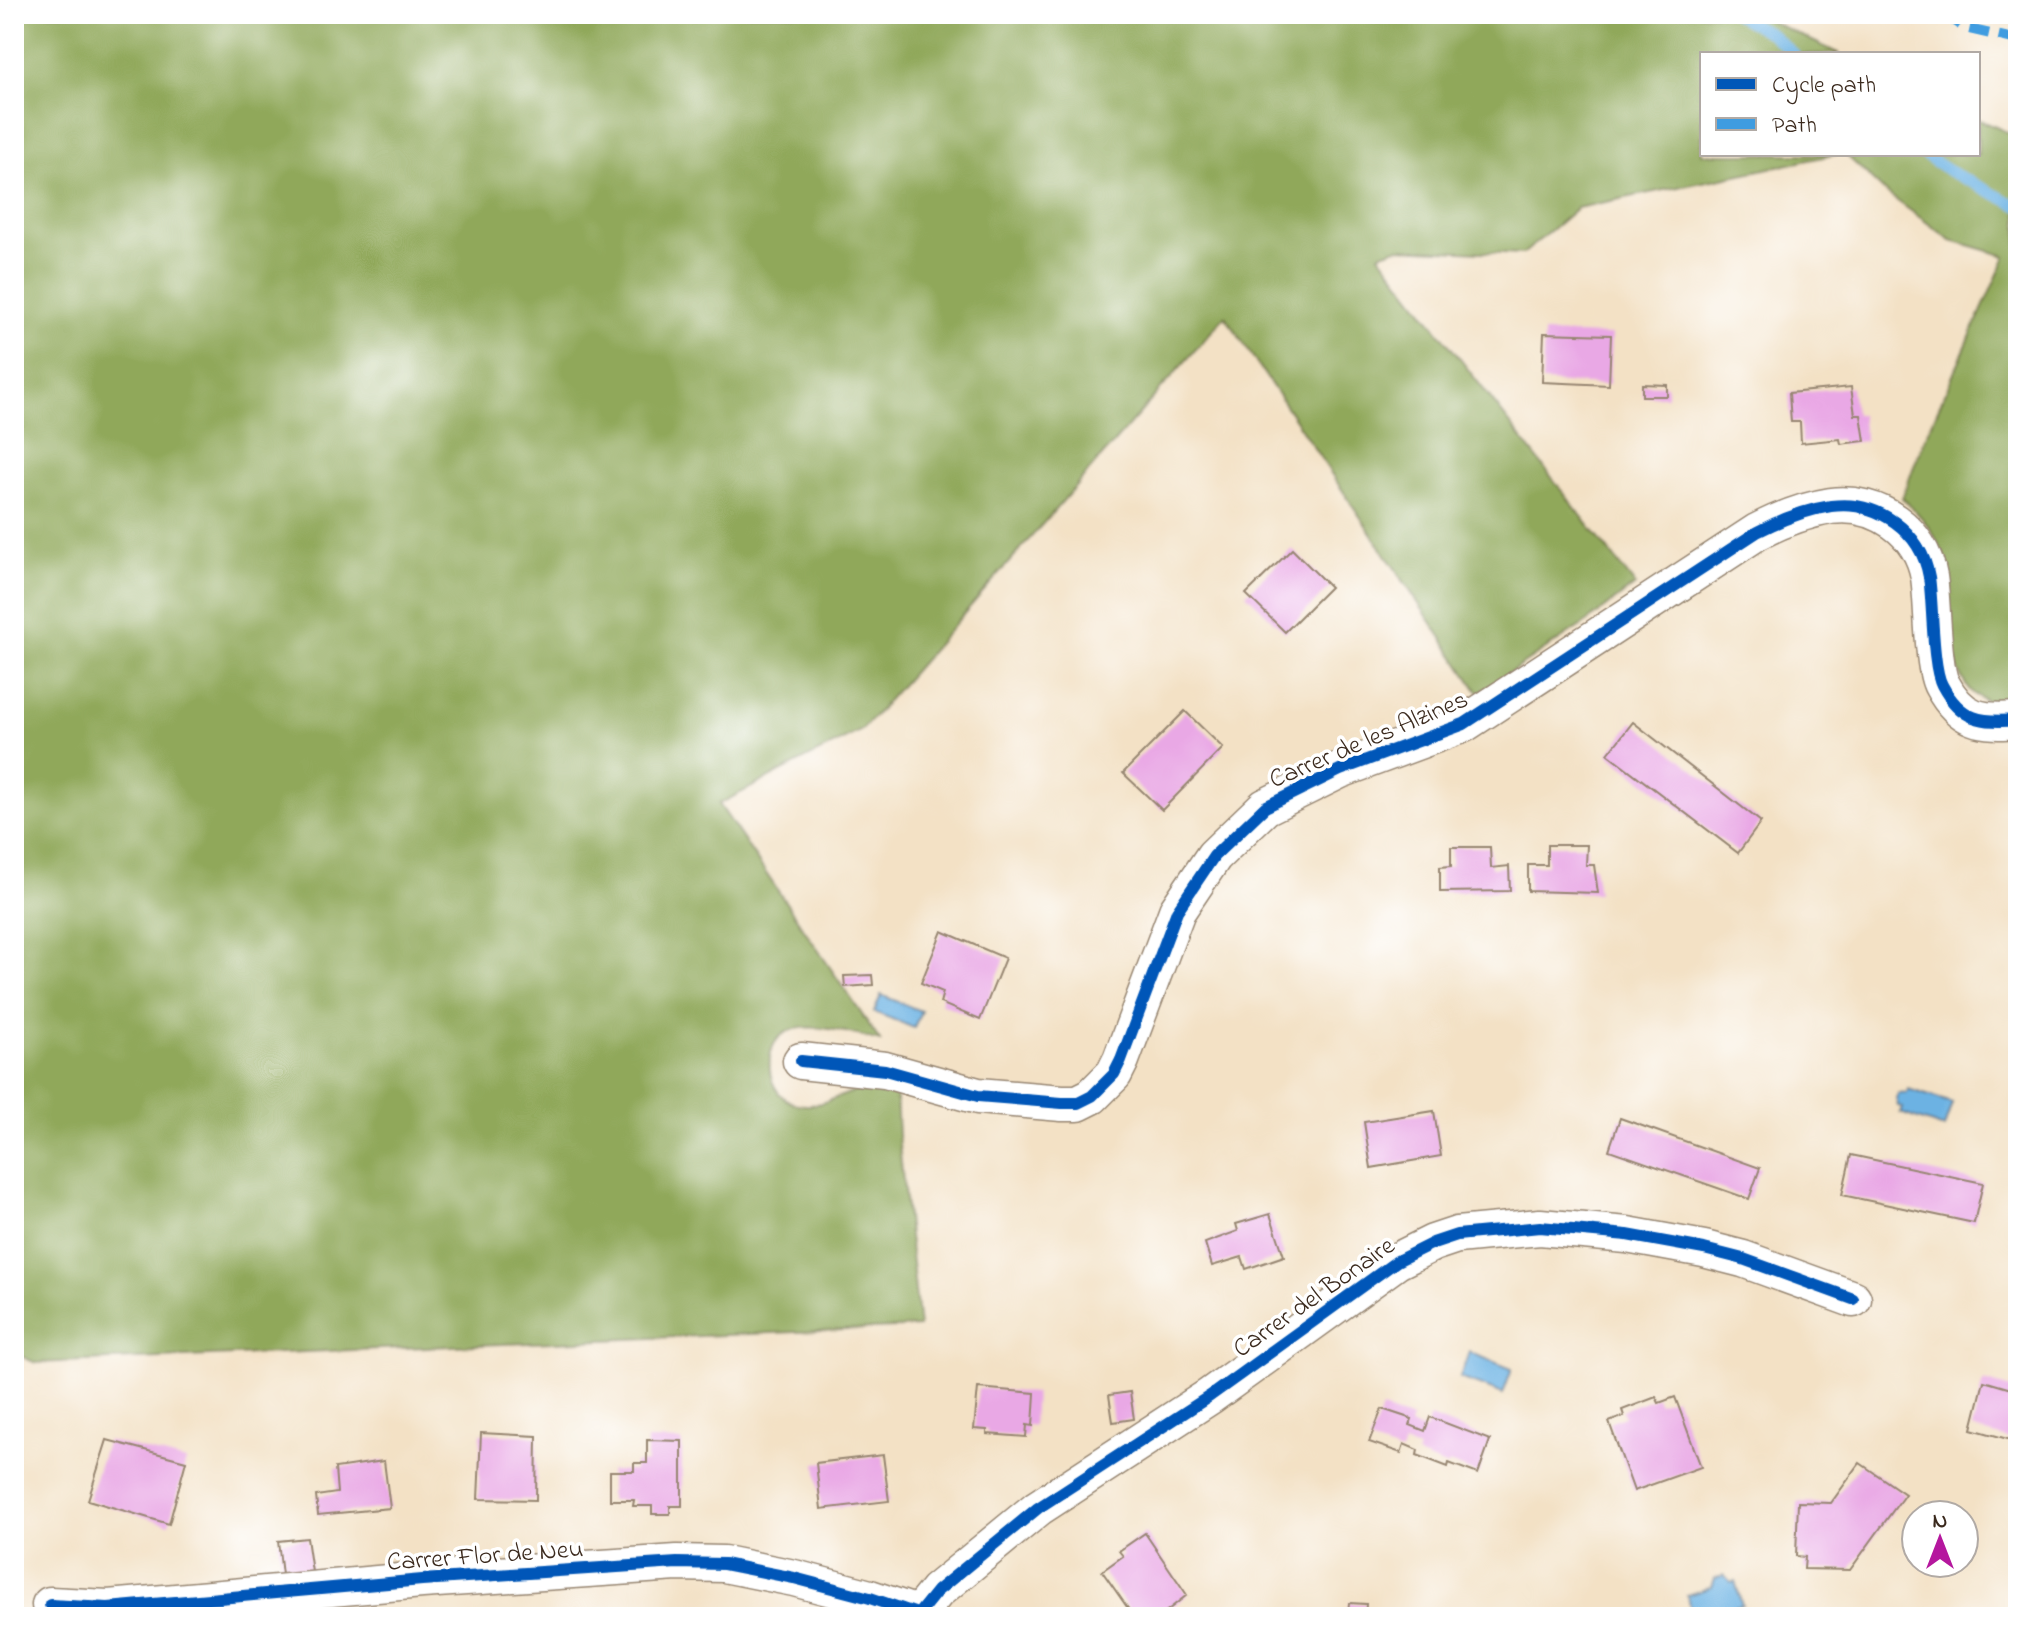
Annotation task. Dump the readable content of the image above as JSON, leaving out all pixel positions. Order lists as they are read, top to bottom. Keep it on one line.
{"streets":{"street":["Carrer de les Alzines","Carrer del Bonaire","Carrer Flor de Neu"]},"crossings":[["Carrer del Bonaire","Carrer Flor de Neu"]],"legend":["Cycle path","Path"],"north":"top"}
